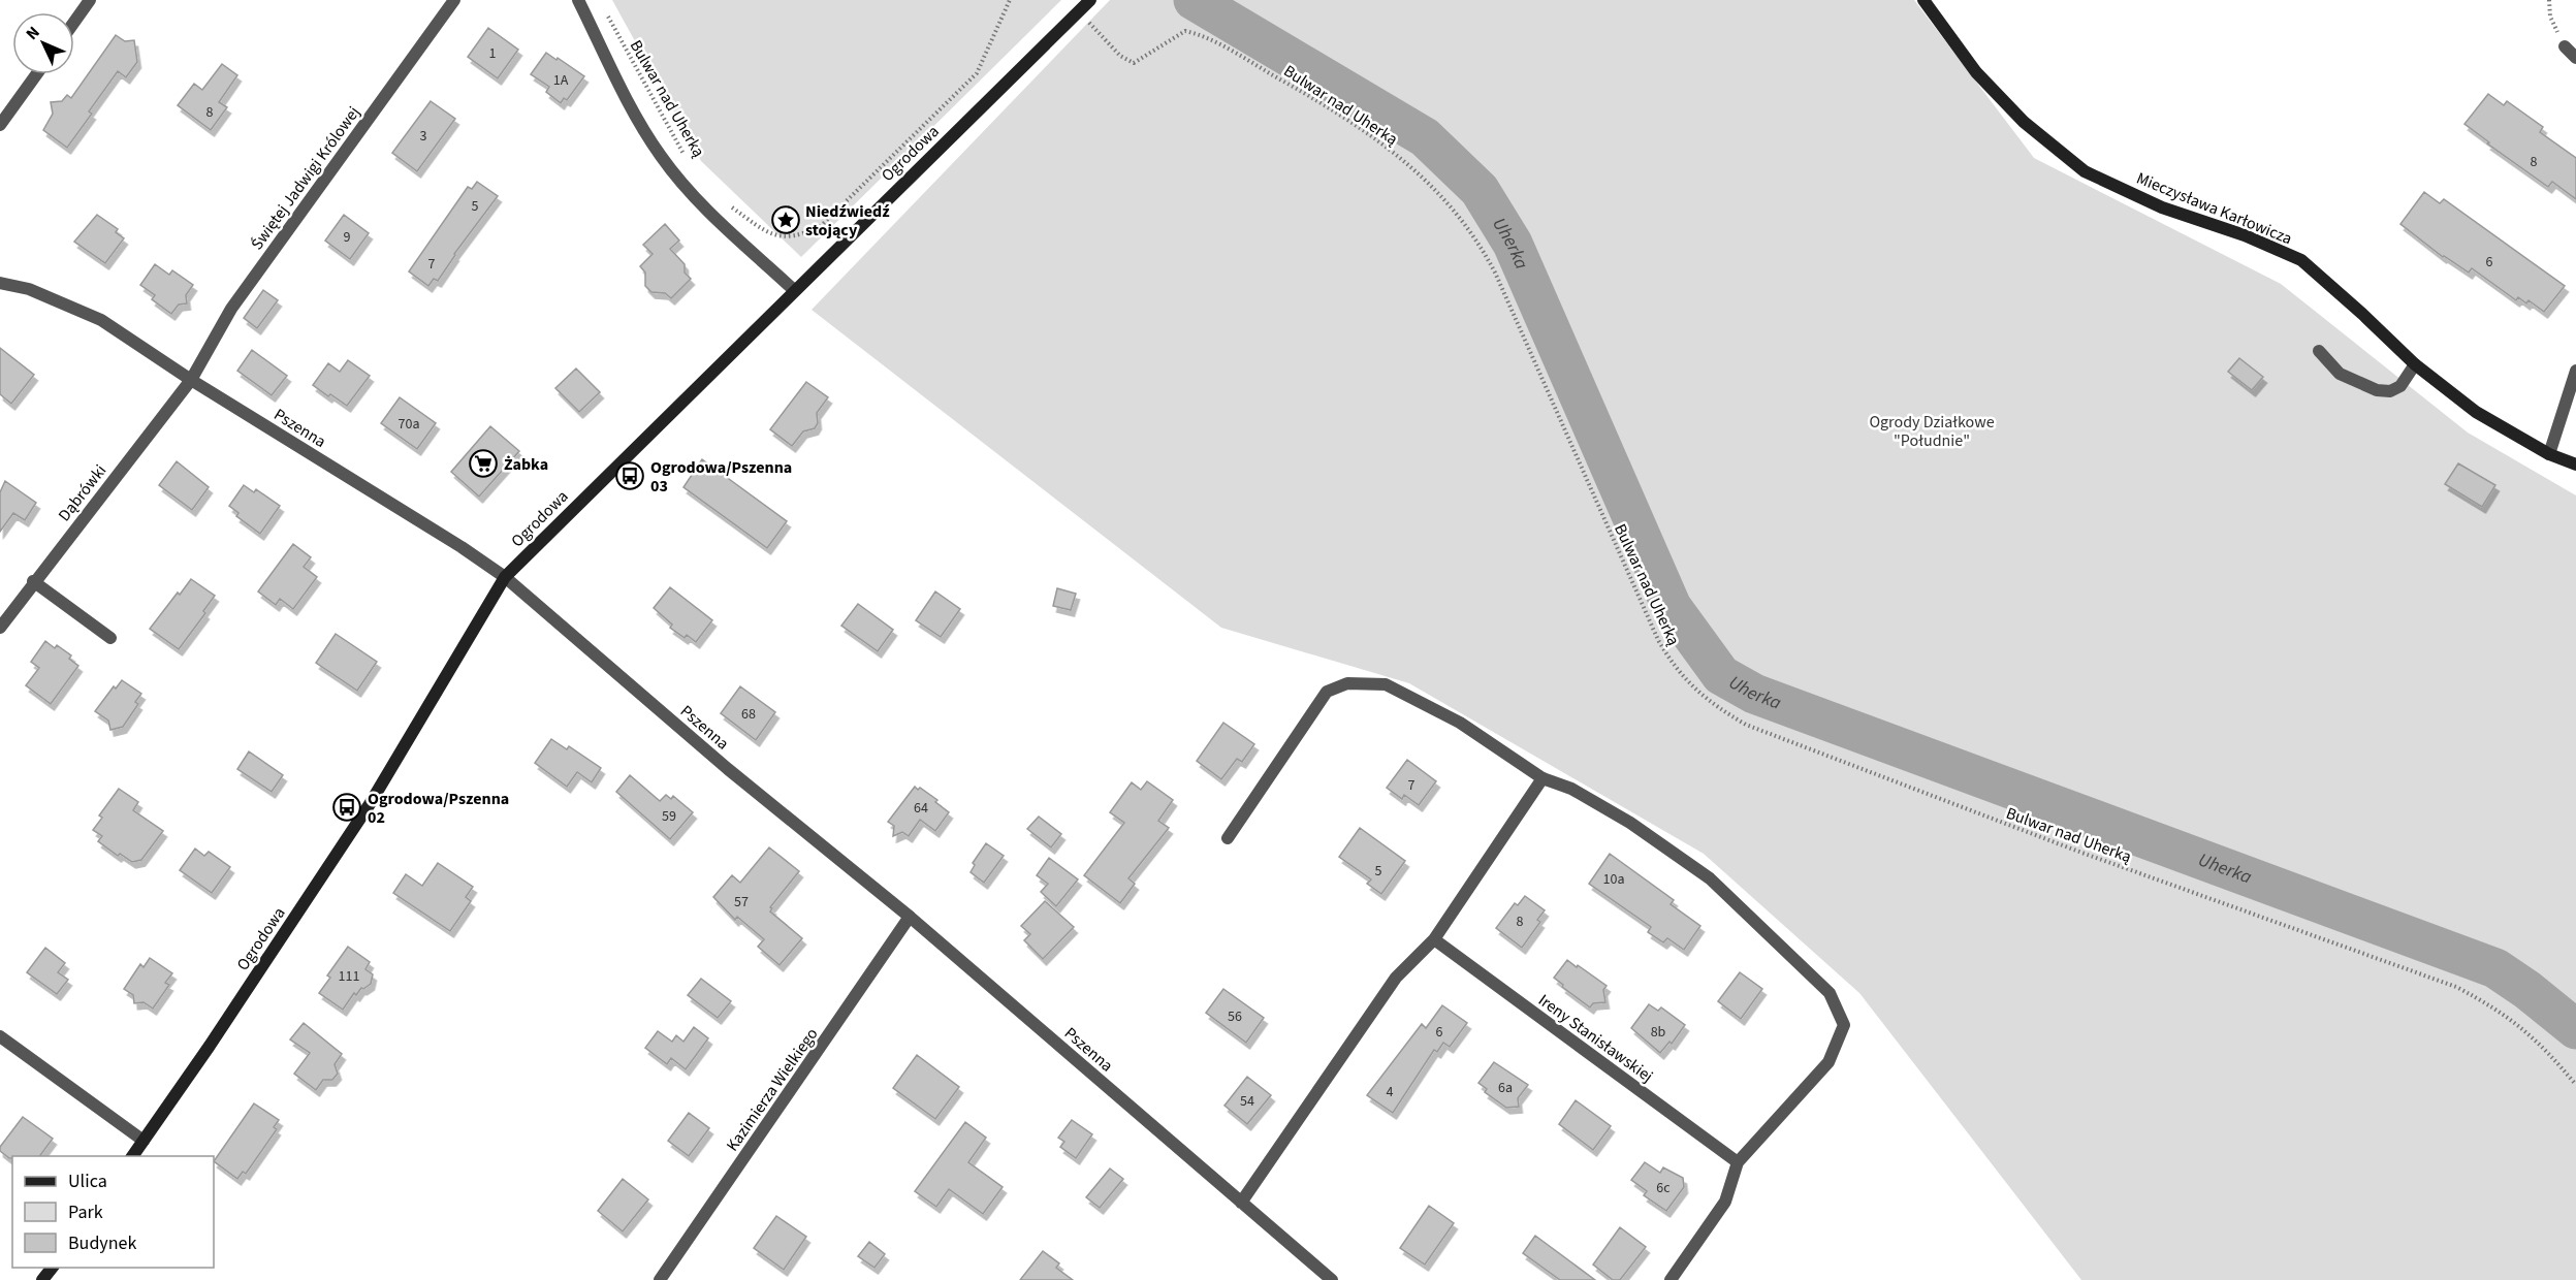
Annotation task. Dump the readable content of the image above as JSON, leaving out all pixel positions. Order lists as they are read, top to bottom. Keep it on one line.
{"streets":{"street":["Ogrodowa","Świętej Jadwigi Królowej","Mieczysława Karłowicza","Pszenna","Dąbrówki","Ireny Stanisławskiej","Kazimierza Wielkiego"],"path":["Bulwar nad Uherką"]},"crossings":[["Ogrodowa","Pszenna"],["Świętej Jadwigi Królowej","Pszenna"],["Świętej Jadwigi Królowej","Dąbrówki"],["Pszenna","Dąbrówki"],["Pszenna","Kazimierza Wielkiego"]],"water":["Uherka"],"parks":["Ogrody Działkowe \"Południe\""],"places":{"place":["Niedźwiedź stojący"],"supermarket":["Żabka"],"bus stop":["Ogrodowa/Pszenna 03","Ogrodowa/Pszenna 02"]},"house_numbers":["1","1A","8","3","8","5","9","6","7","70a","68","7","64","59","5","10a","57","8","111","56","6","8b","6a","4","54","6c"],"legend":["Ulica","Park","Budynek"],"north":"top left"}
